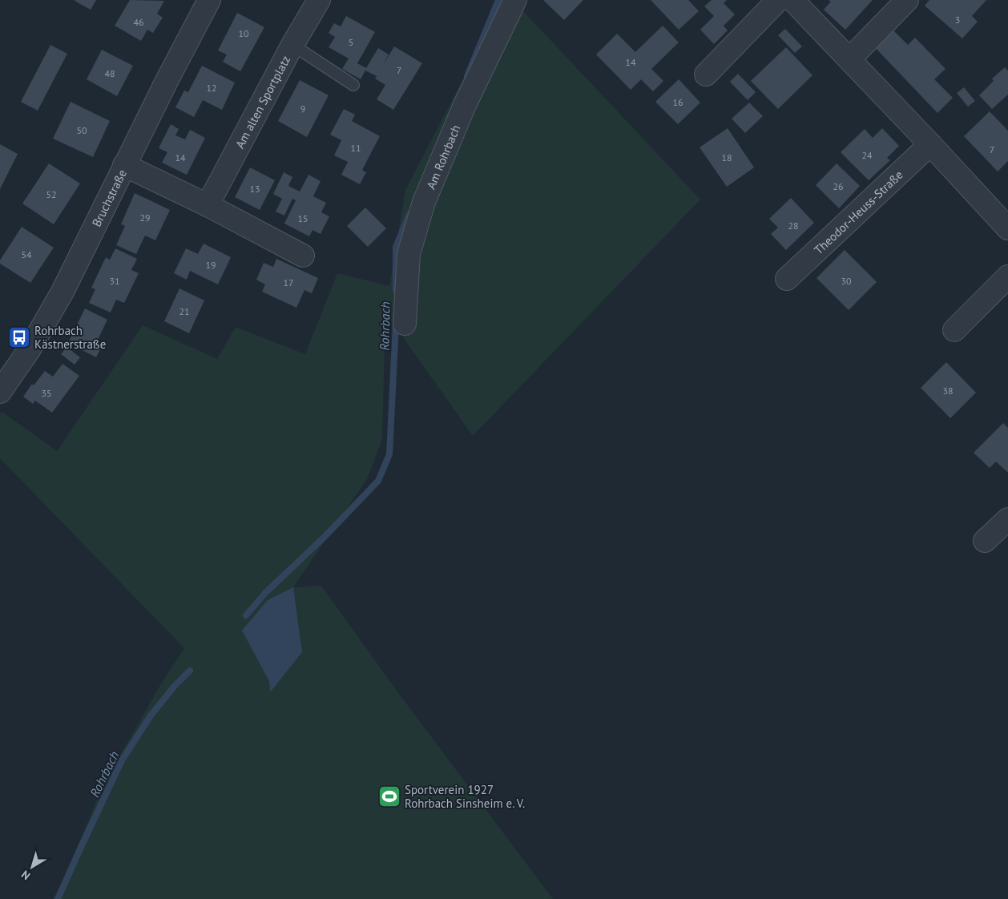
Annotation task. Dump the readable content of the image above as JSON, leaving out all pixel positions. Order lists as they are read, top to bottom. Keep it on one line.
{"streets":{"street":["Am alten Sportplatz","Am Rohrbach","Bruchstraße","Theodor-Heuss-Straße"]},"water":["Rohrbach"],"places":{"bus stop":["Rohrbach Kästnerstraße"],"sports":["Sportverein 1927 Rohrbach Sinsheim e. V."]},"house_numbers":["3","46","10","5","14","7","48","12","16","9","50","11","7","24","14","18","26","13","52","29","15","28","54","19","31","30","17","21","38","35"],"north":"bottom left"}
